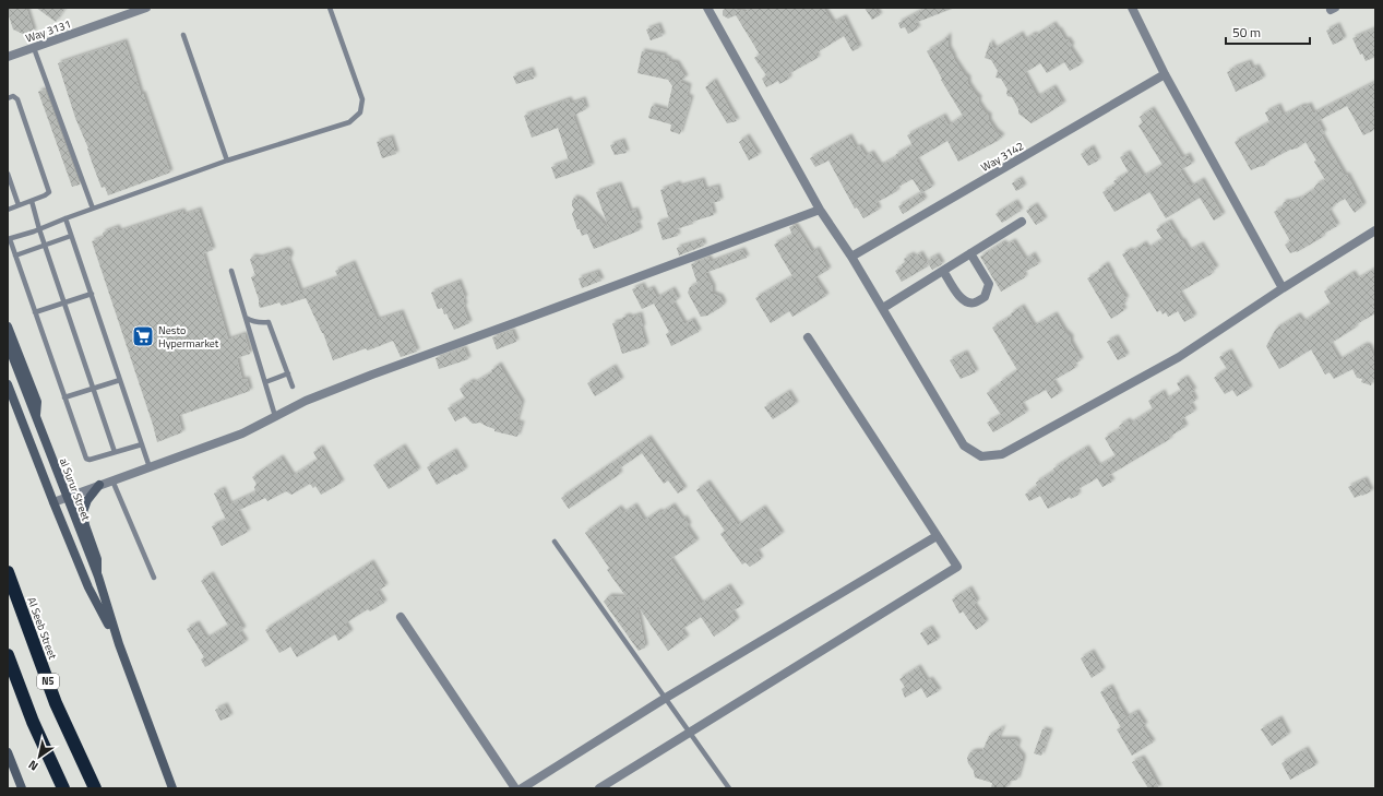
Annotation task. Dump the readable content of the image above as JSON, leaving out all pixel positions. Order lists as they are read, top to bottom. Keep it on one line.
{"streets":{"highway":["Al Seeb Street","N5"],"street":["Way 3131","Way 3142","al Surur Street"]},"places":{"supermarket":["Nesto Hypermarket"]},"scale_bar":"50 m","north":"bottom left"}
